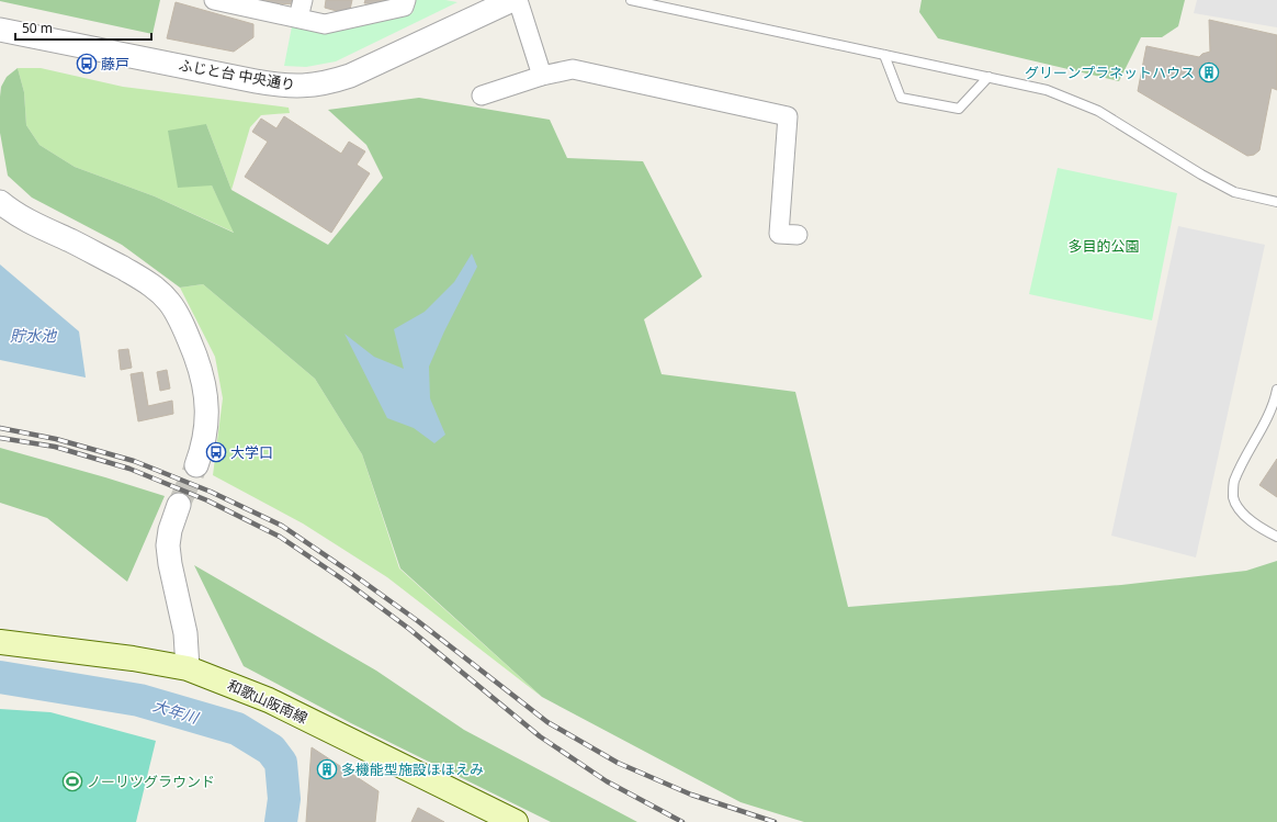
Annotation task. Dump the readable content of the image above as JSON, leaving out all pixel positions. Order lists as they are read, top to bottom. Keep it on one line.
{"streets":{"main road":["和歌山阪南線"],"street":["ふじと台 中央通り"]},"water":["貯水池","大年川"],"parks":["多目的公園"],"places":{"bus stop":["藤戸","大学口"],"building":["グリーンプラネットハウス","多機能型施設ほほえみ"],"sports":["ノーリツグラウンド"]},"scale_bar":"50 m"}
